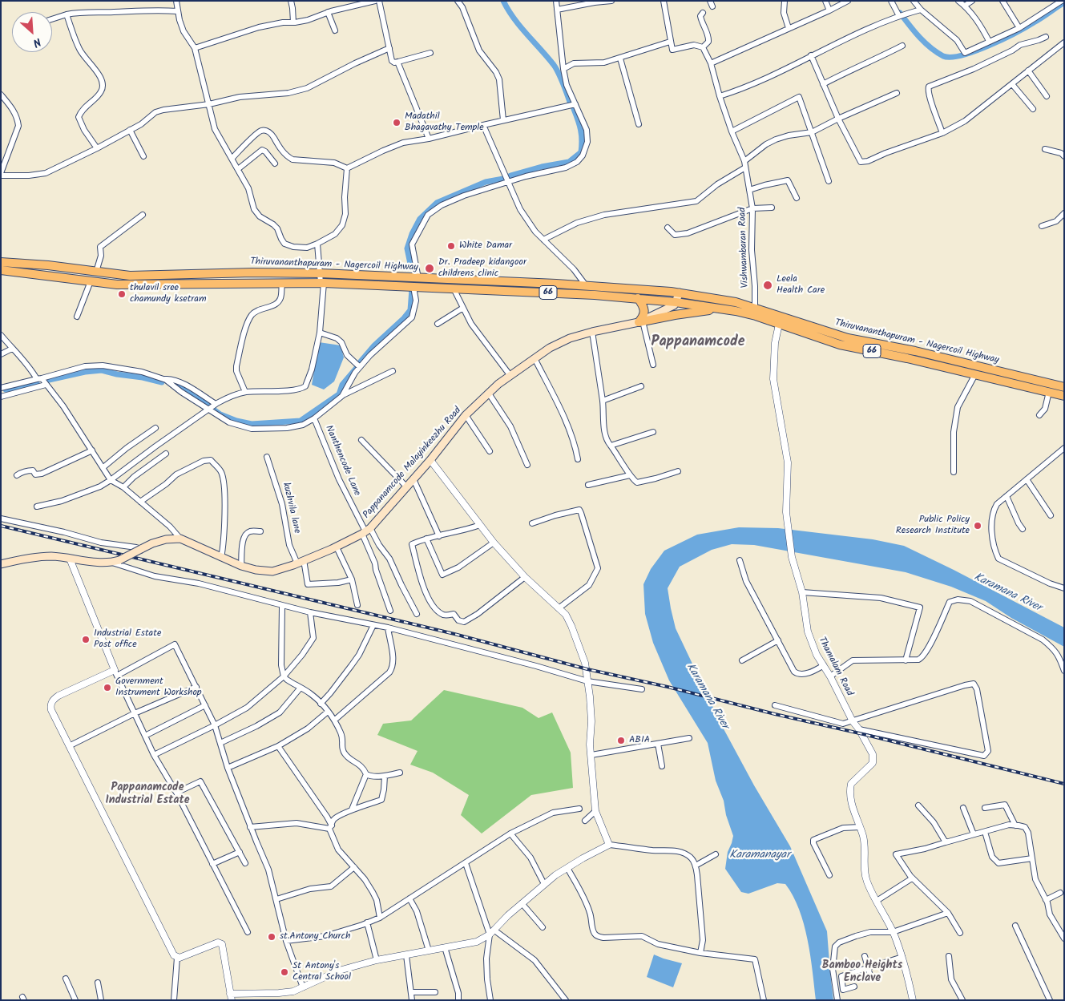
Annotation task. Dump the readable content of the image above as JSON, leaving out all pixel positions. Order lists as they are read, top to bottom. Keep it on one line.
{"streets":{"main road":["Thiruvananthapuram - Nagercoil Highway","66","Pappanamcode Malayinkeezhu Road"],"street":["Vishwambaran Road","Nanthencode Lane","kuzhvila lane","Thamalam Road"]},"crossings":[["Vishwambaran Road","Thiruvananthapuram - Nagercoil Highway"],["Thiruvananthapuram - Nagercoil Highway","Pappanamcode Malayinkeezhu Road"],["Thiruvananthapuram - Nagercoil Highway","Thamalam Road"],["Nanthencode Lane","Pappanamcode Malayinkeezhu Road"],["Pappanamcode Malayinkeezhu Road","kuzhvila lane"]],"districts":["Pappanamcode","Pappanamcode Industrial Estate","Bamboo Heights Enclave"],"water":["Karamana River","Karamanayar"],"places":["Madathil Bhagavathy Temple","White Damar","Dr. Pradeep kidangoor childrens clinic","Leela Health Care","thulavil sree chamundy ksetram","Public Policy Research Institute","Industrial Estate Post office","Government Instrument Workshop","ABIA","st.Antony Church","St Antony's Central School"],"north":"bottom right"}
